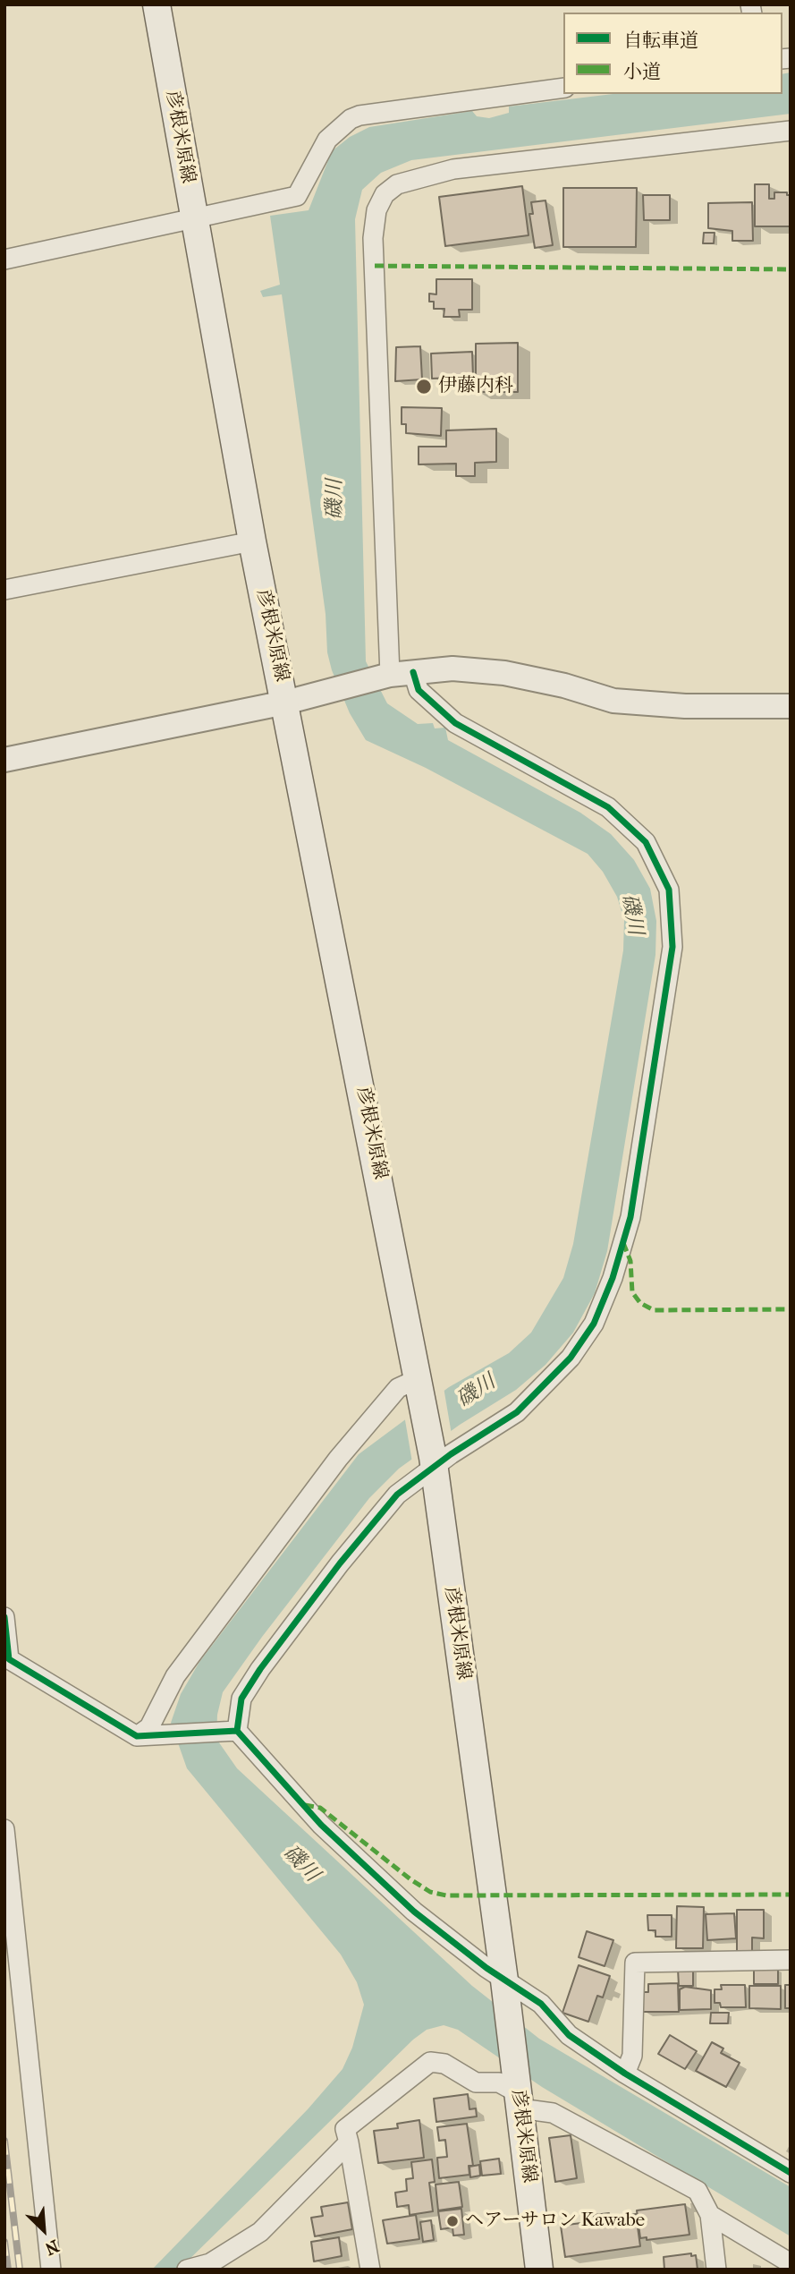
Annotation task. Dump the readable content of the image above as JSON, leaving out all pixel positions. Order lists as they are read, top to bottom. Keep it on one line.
{"streets":{"main road":["彦根米原線"]},"water":["磯川"],"places":["伊藤内科","ヘアーサロン Kawabe"],"legend":["自転車道","小道"],"north":"bottom right"}
